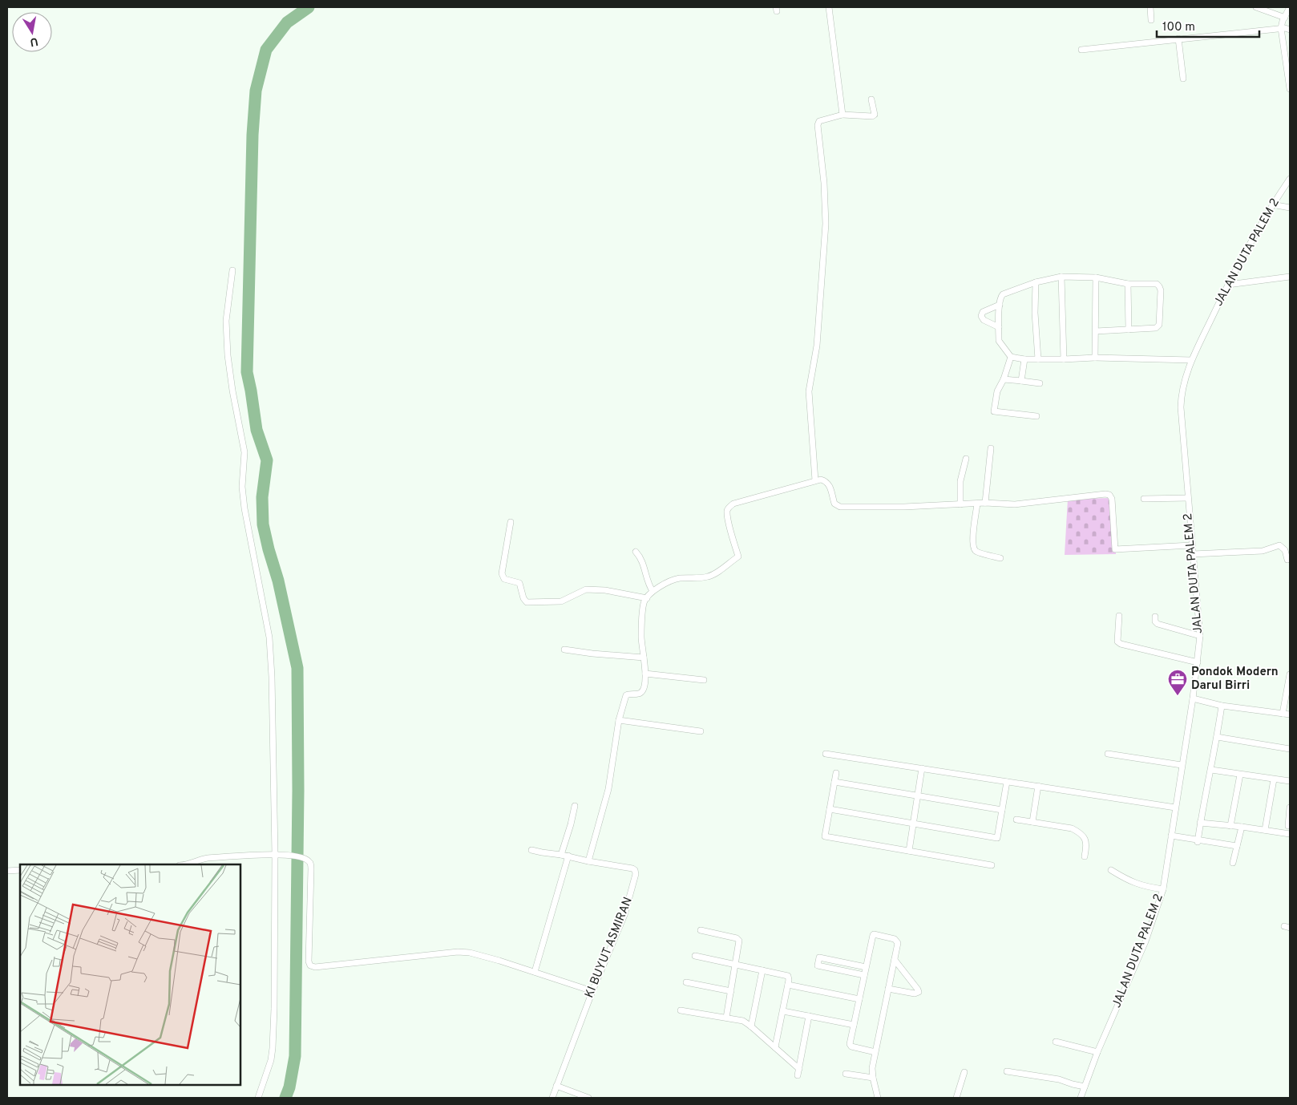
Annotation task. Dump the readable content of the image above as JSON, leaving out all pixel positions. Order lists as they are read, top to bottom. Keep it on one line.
{"streets":{"street":["JALAN DUTA PALEM 2","KI BUYUT ASMIRAN"]},"places":{"office":["Pondok Modern Darul Birri"]},"scale_bar":"100 m","north":"bottom"}
